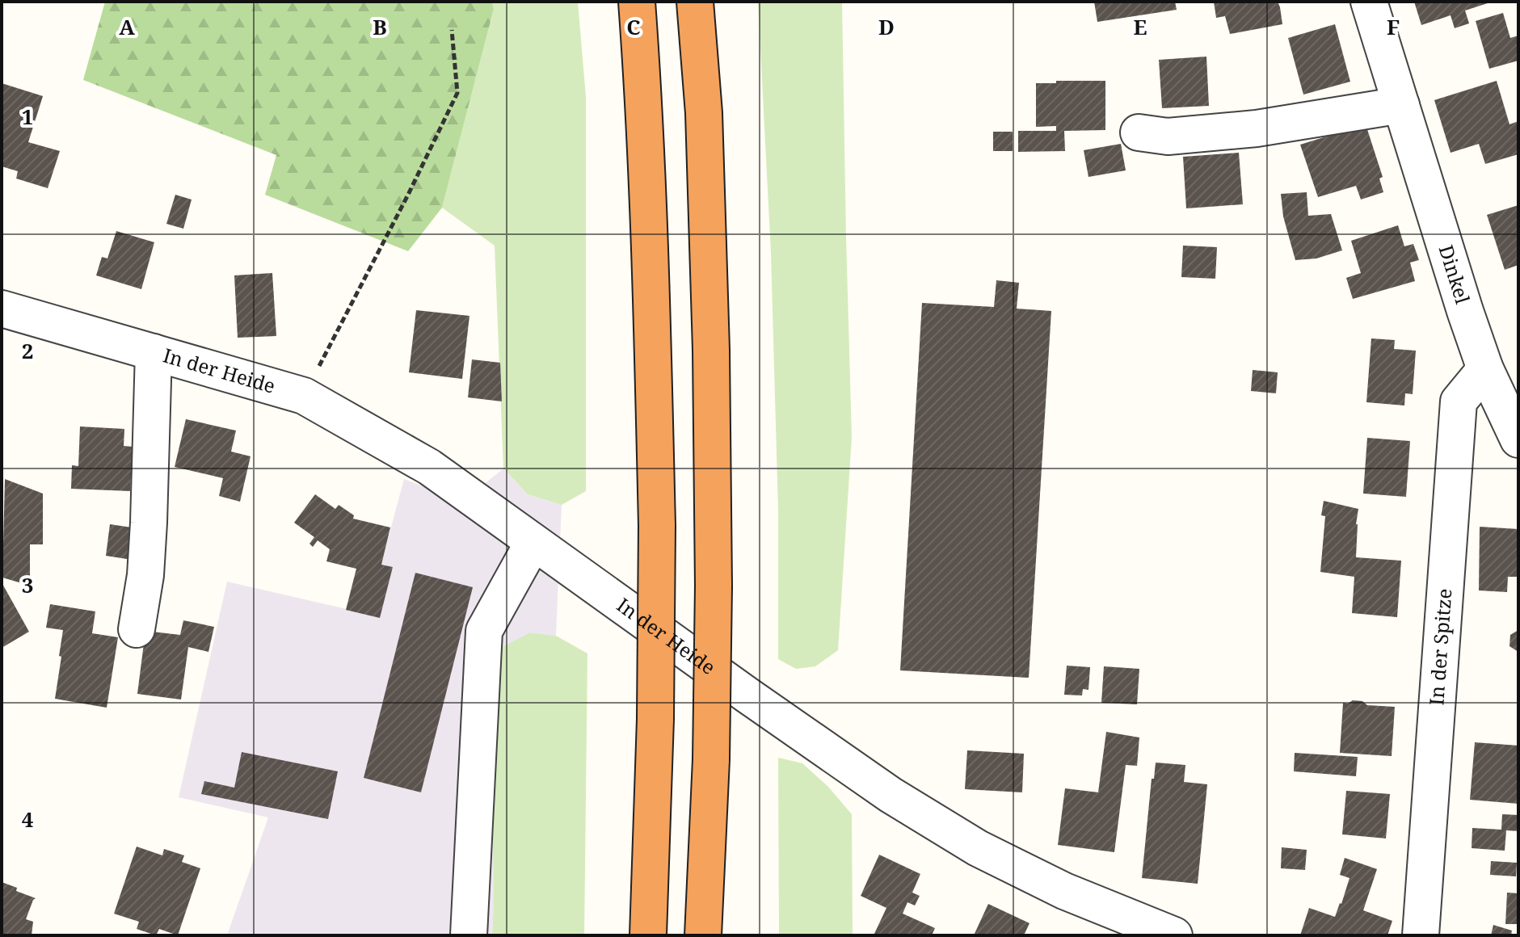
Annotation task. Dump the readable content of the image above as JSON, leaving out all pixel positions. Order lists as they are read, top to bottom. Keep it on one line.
{"streets":{"street":["Dinkel","In der Heide","In der Spitze"]},"crossings":[["Dinkel","In der Spitze"]],"grid":{"columns":["A","B","C","D","E","F"],"rows":["1","2","3","4"]}}
